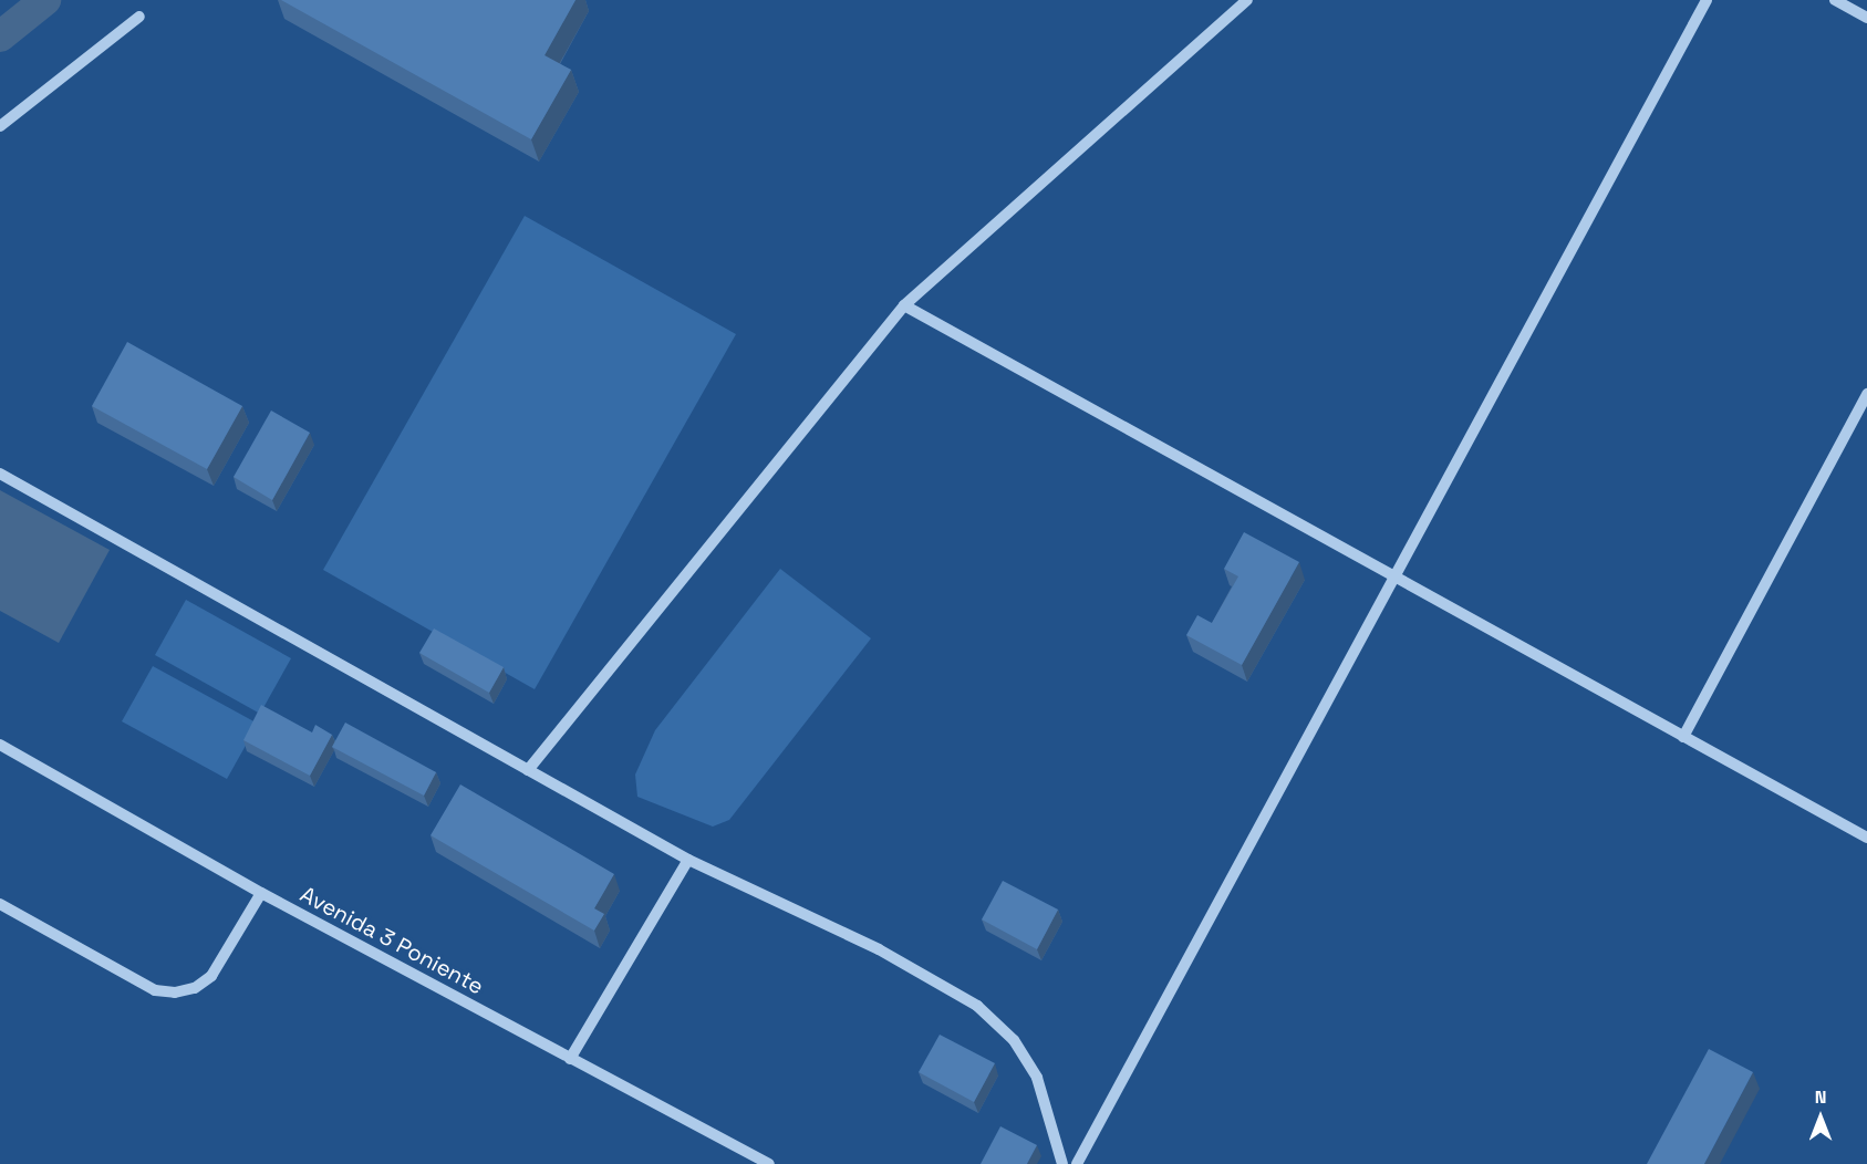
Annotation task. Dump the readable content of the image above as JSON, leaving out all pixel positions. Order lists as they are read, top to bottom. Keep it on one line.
{"streets":{"street":["Avenida 3 Poniente"]},"north":"top"}
